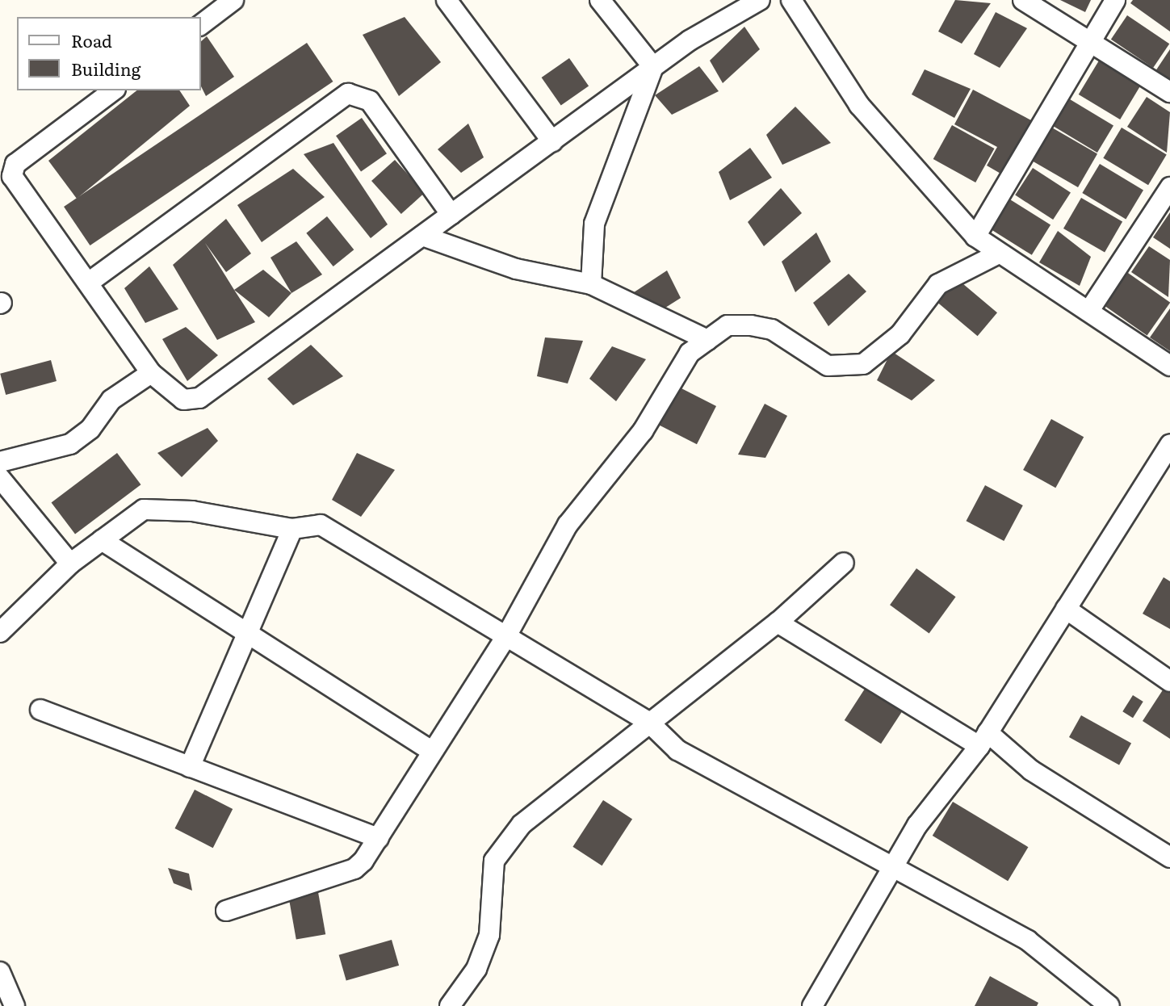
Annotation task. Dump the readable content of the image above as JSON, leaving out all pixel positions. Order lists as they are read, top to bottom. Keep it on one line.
{"legend":["Road","Building"]}
